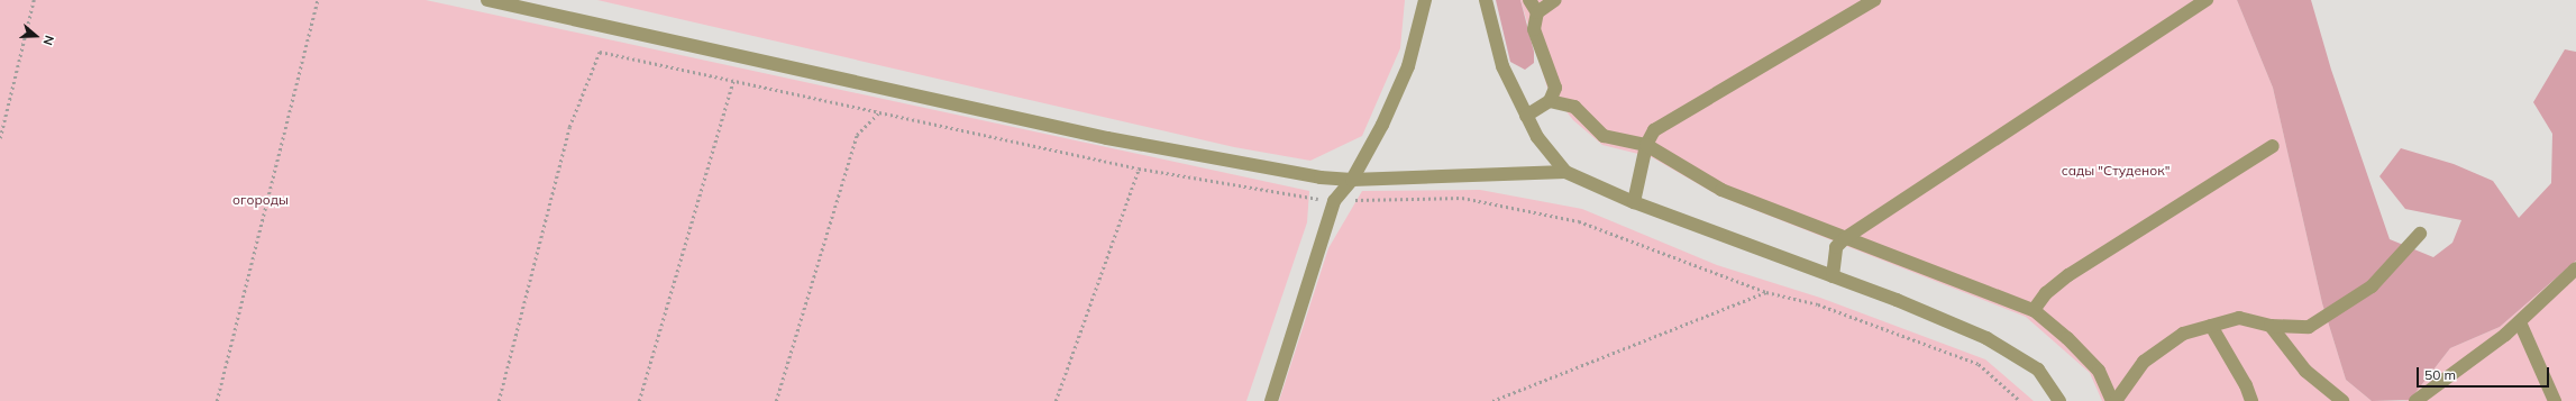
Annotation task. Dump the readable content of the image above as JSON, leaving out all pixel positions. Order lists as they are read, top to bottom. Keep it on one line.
{"parks":["сады \"Студенок\"","огороды"],"scale_bar":"50 m","north":"right"}
